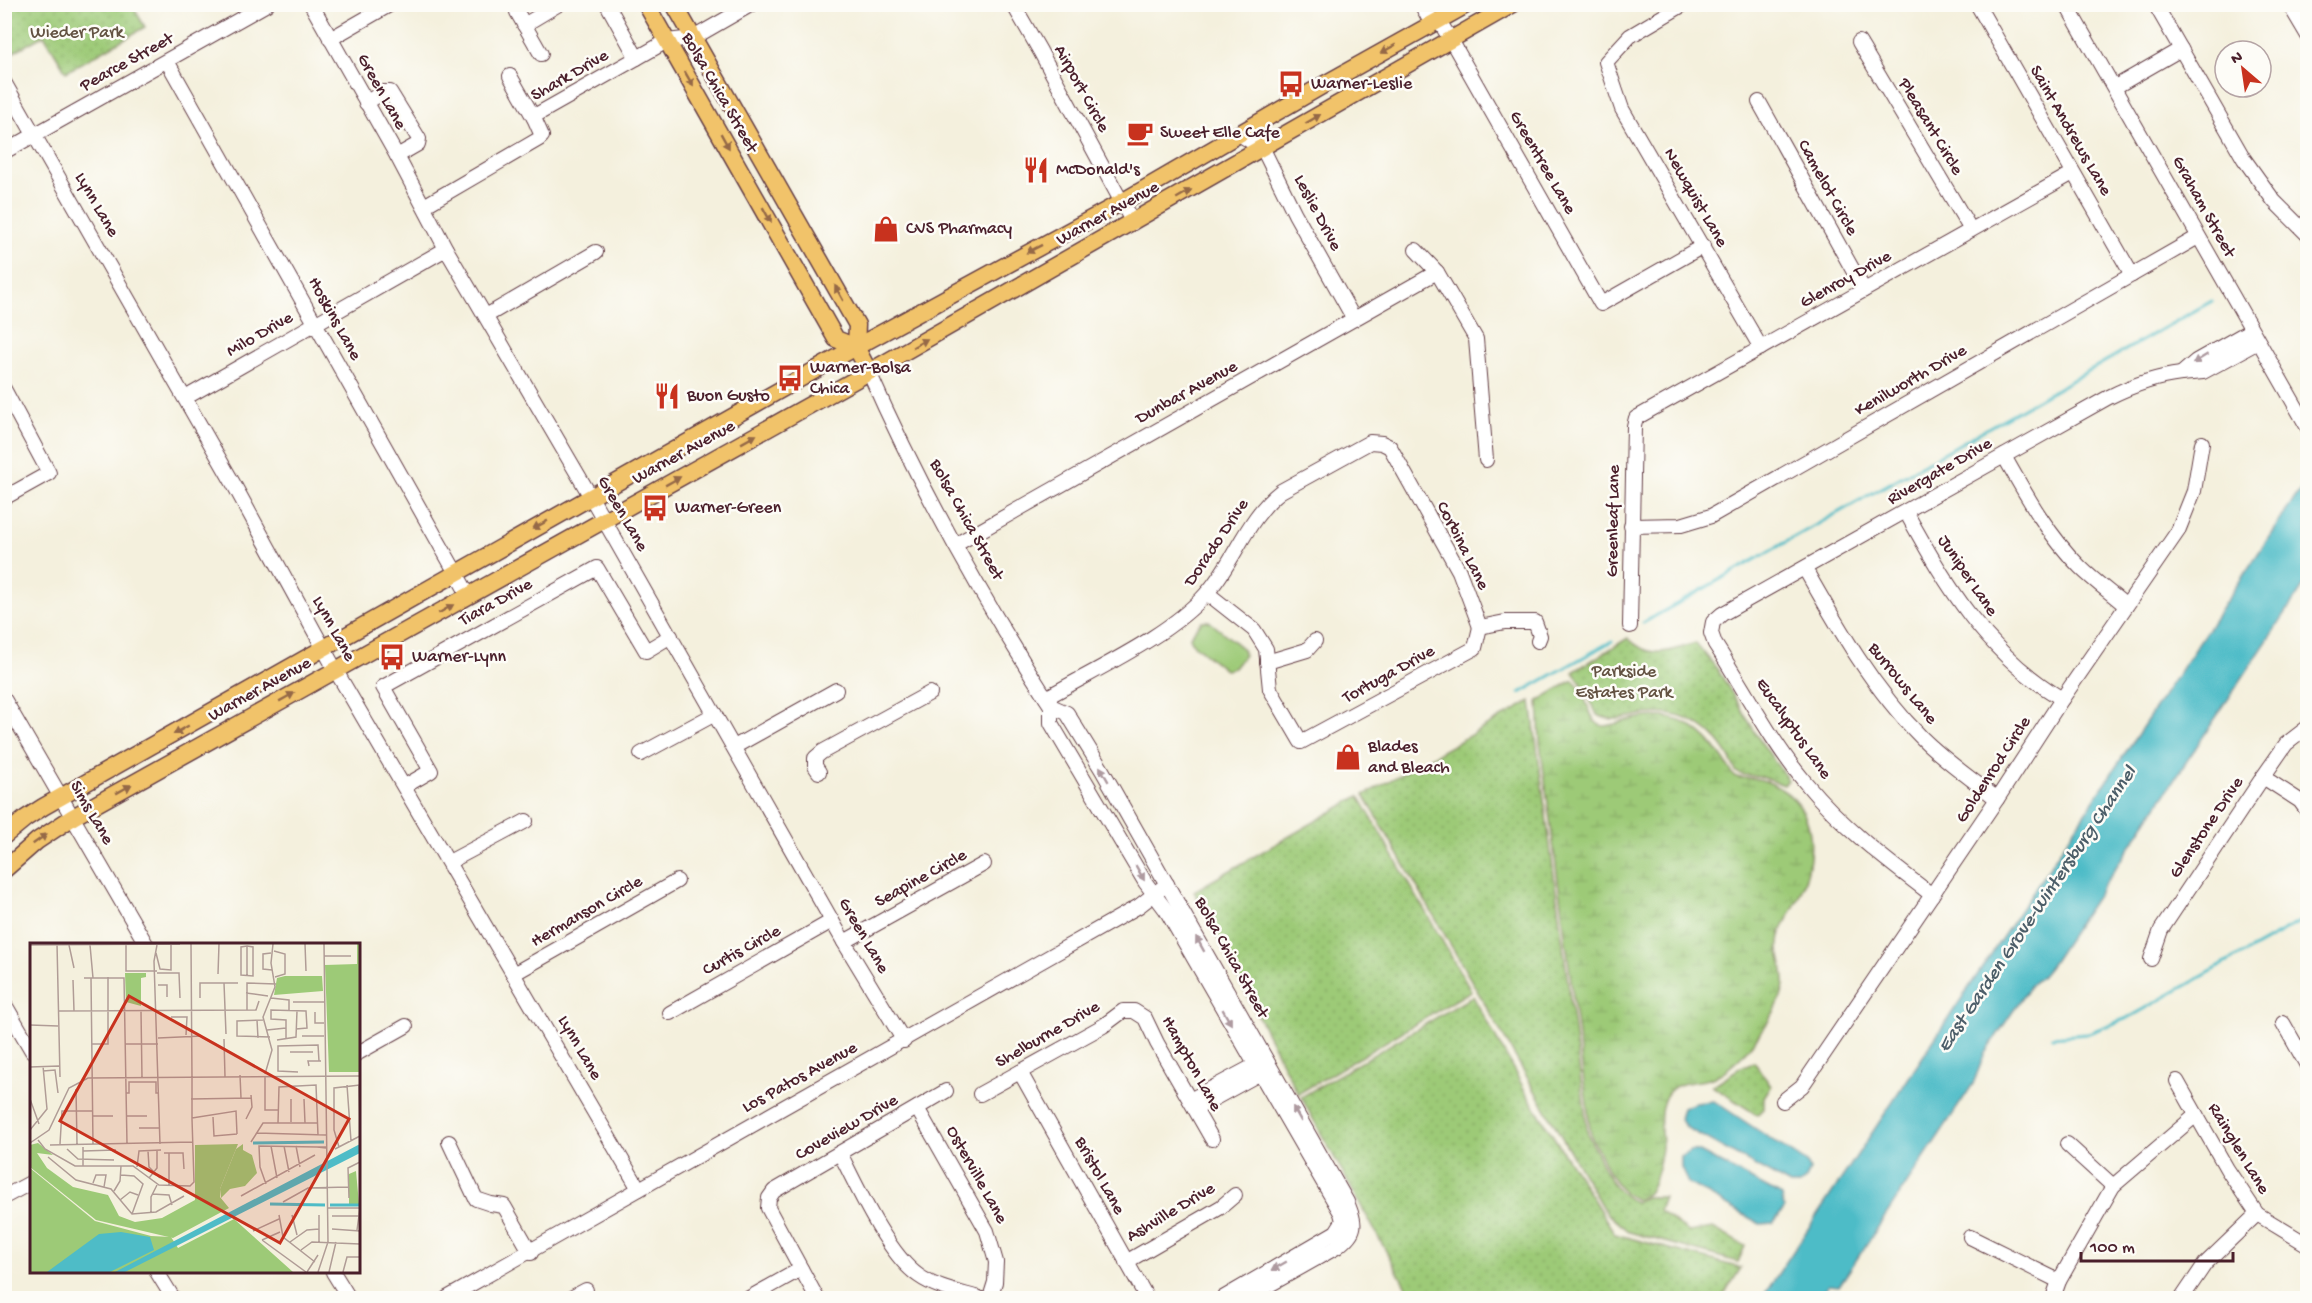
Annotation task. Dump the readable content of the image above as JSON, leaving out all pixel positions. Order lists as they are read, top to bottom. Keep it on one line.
{"streets":{"main road":["Bolsa Chica Street","Warner Avenue"],"street":["Pearce Street","Shark Drive","Airport Circle","Green Lane","Pleasant Circle","Saint Andrews Lane","Greentree Lane","Camelot Circle","Newquist Lane","Lynn Lane","Graham Street","Leslie Drive","Glenroy Drive","Hoskins Lane","Milo Drive","Kenilworth Drive","Dunbar Avenue","Rivergate Drive","Greenleaf Lane","Dorado Drive","Corbina Lane","Juniper Lane","Tiara Drive","Tortuga Drive","Burrows Lane","Eucalyptus Lane","Goldenrod Circle","Sims Lane","Glenstone Drive","Seapine Circle","Hermanson Circle","Curtis Circle","Shelburne Drive","Hampton Lane","Los Patos Avenue","Coveview Drive","Rainglen Lane","Osterville Lane","Bristol Lane","Ashville Drive"]},"crossings":[["Pearce Street","Lynn Lane"],["Pearce Street","Hoskins Lane"],["Shark Drive","Green Lane"],["Shark Drive","Bolsa Chica Street"],["Airport Circle","Warner Avenue"],["Green Lane","Warner Avenue"],["Green Lane","Milo Drive"],["Green Lane","Tiara Drive"],["Green Lane","Seapine Circle"],["Green Lane","Curtis Circle"],["Green Lane","Los Patos Avenue"],["Bolsa Chica Street","Warner Avenue"],["Bolsa Chica Street","Dunbar Avenue"],["Bolsa Chica Street","Dorado Drive"],["Bolsa Chica Street","Los Patos Avenue"],["Pleasant Circle","Glenroy Drive"],["Saint Andrews Lane","Glenroy Drive"],["Saint Andrews Lane","Kenilworth Drive"],["Greentree Lane","Newquist Lane"],["Greentree Lane","Warner Avenue"],["Camelot Circle","Glenroy Drive"],["Newquist Lane","Glenroy Drive"],["Lynn Lane","Warner Avenue"],["Lynn Lane","Milo Drive"],["Lynn Lane","Tiara Drive"],["Lynn Lane","Hermanson Circle"],["Lynn Lane","Los Patos Avenue"],["Graham Street","Kenilworth Drive"],["Graham Street","Rivergate Drive"],["Leslie Drive","Warner Avenue"],["Leslie Drive","Dunbar Avenue"],["Warner Avenue","Hoskins Lane"],["Warner Avenue","Sims Lane"],["Glenroy Drive","Greenleaf Lane"],["Hoskins Lane","Milo Drive"],["Kenilworth Drive","Greenleaf Lane"],["Rivergate Drive","Juniper Lane"],["Rivergate Drive","Burrows Lane"],["Rivergate Drive","Eucalyptus Lane"],["Dorado Drive","Corbina Lane"],["Corbina Lane","Tortuga Drive"],["Juniper Lane","Goldenrod Circle"],["Burrows Lane","Goldenrod Circle"],["Eucalyptus Lane","Goldenrod Circle"],["Shelburne Drive","Hampton Lane"],["Shelburne Drive","Bristol Lane"],["Coveview Drive","Osterville Lane"],["Bristol Lane","Ashville Drive"]],"water":["East Garden Grove-Wintersburg Channel"],"parks":["Wieder Park","Parkside Estates Park"],"places":{"bus stop":["Warner-Leslie","Warner-Bolsa Chica","Warner-Green","Warner-Lynn"],"cafe":["Sweet Elle Cafe"],"restaurant":["McDonald's","Buon Gusto"],"shop":["CVS Pharmacy","Blades and Bleach"]},"scale_bar":"100 m","north":"top left"}
